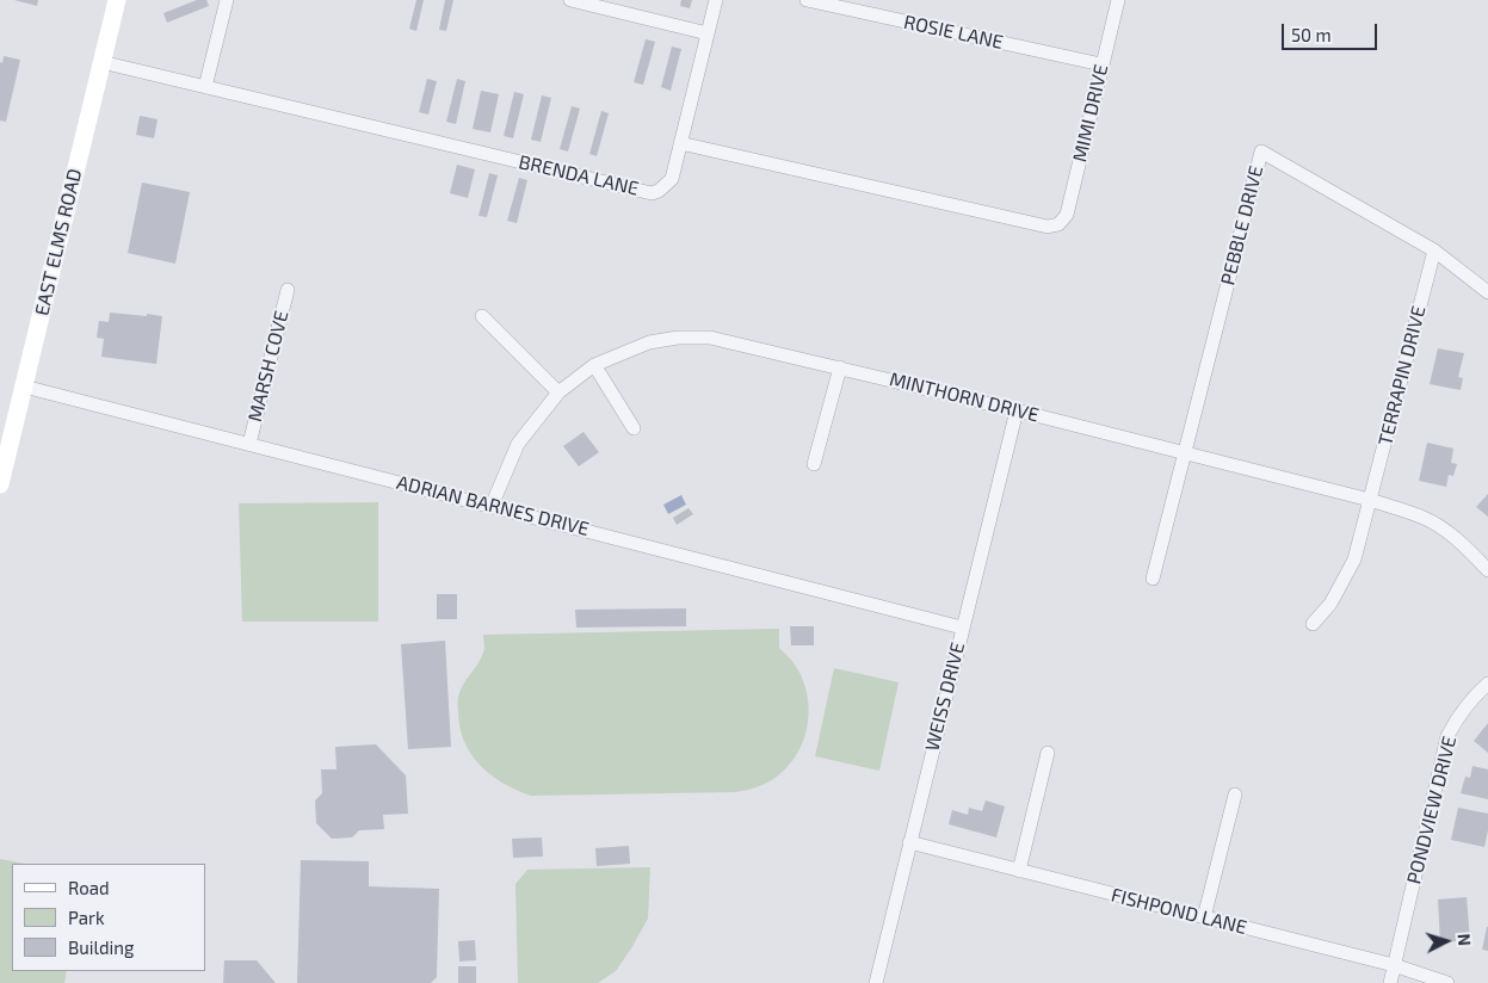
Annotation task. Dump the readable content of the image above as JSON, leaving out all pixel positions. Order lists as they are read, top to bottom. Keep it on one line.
{"streets":{"main road":["EAST ELMS ROAD"],"street":["ROSIE LANE","MIMI DRIVE","BRENDA LANE","PEBBLE DRIVE","MARSH COVE","TERRAPIN DRIVE","MINTHORN DRIVE","ADRIAN BARNES DRIVE","WEISS DRIVE","PONDVIEW DRIVE","FISHPOND LANE"]},"crossings":[["ROSIE LANE","MIMI DRIVE"],["MIMI DRIVE","BRENDA LANE"],["BRENDA LANE","EAST ELMS ROAD"],["PEBBLE DRIVE","TERRAPIN DRIVE"],["PEBBLE DRIVE","MINTHORN DRIVE"],["EAST ELMS ROAD","ADRIAN BARNES DRIVE"],["MARSH COVE","ADRIAN BARNES DRIVE"],["TERRAPIN DRIVE","MINTHORN DRIVE"],["MINTHORN DRIVE","ADRIAN BARNES DRIVE"],["MINTHORN DRIVE","WEISS DRIVE"],["ADRIAN BARNES DRIVE","WEISS DRIVE"],["WEISS DRIVE","FISHPOND LANE"],["PONDVIEW DRIVE","FISHPOND LANE"]],"legend":["Road","Park","Building"],"scale_bar":"50 m","north":"right"}
